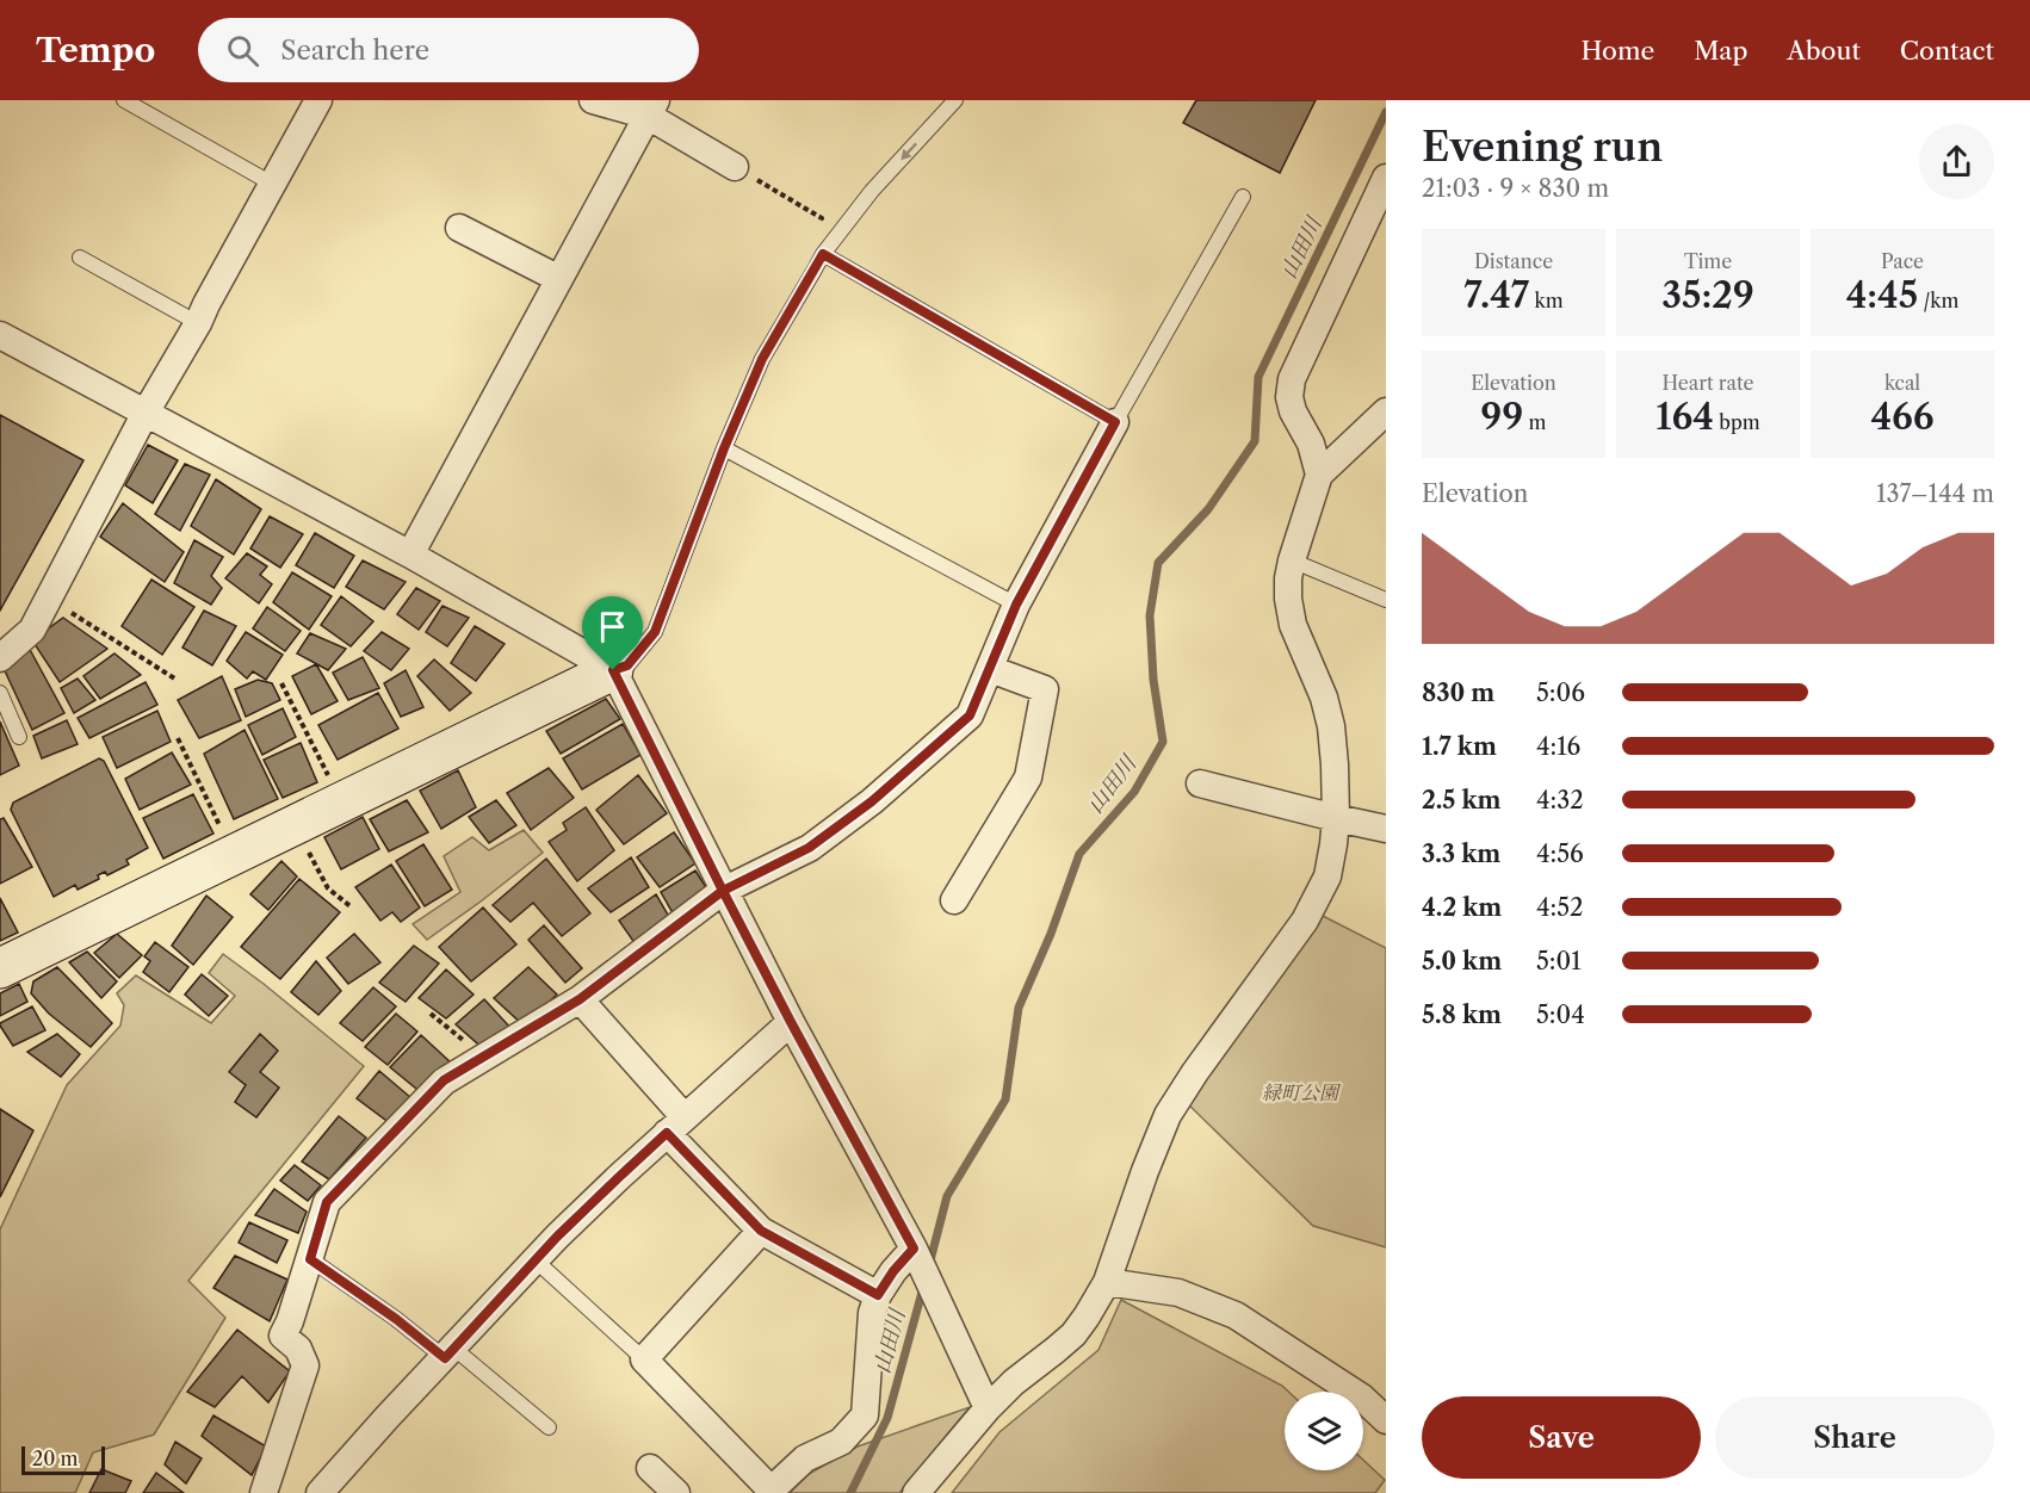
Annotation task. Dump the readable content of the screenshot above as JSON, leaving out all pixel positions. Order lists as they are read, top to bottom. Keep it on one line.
{"water":["山田川"],"parks":["緑町公園"],"scale_bar":"20 m","page":{"header":"Tempo","search":"Search here","nav":["Home","Map","About","Contact"],"heading":["Evening run","21:03 · 9 × 830 m"],"stats":[["Distance","7.47 km"],["Time","35:29"],["Pace","4:45 /km"],["Elevation","99 m"],["Heart rate","164 bpm"],["kcal","466"]],"chart":["Elevation","137–144 m"],"list":[{"name":"830 m","note":"5:06"},{"name":"1.7 km","note":"4:16"},{"name":"2.5 km","note":"4:32"},{"name":"3.3 km","note":"4:56"},{"name":"4.2 km","note":"4:52"},{"name":"5.0 km","note":"5:01"},{"name":"5.8 km","note":"5:04"}],"buttons":["Save","Share"],"scale":"20 m"}}
